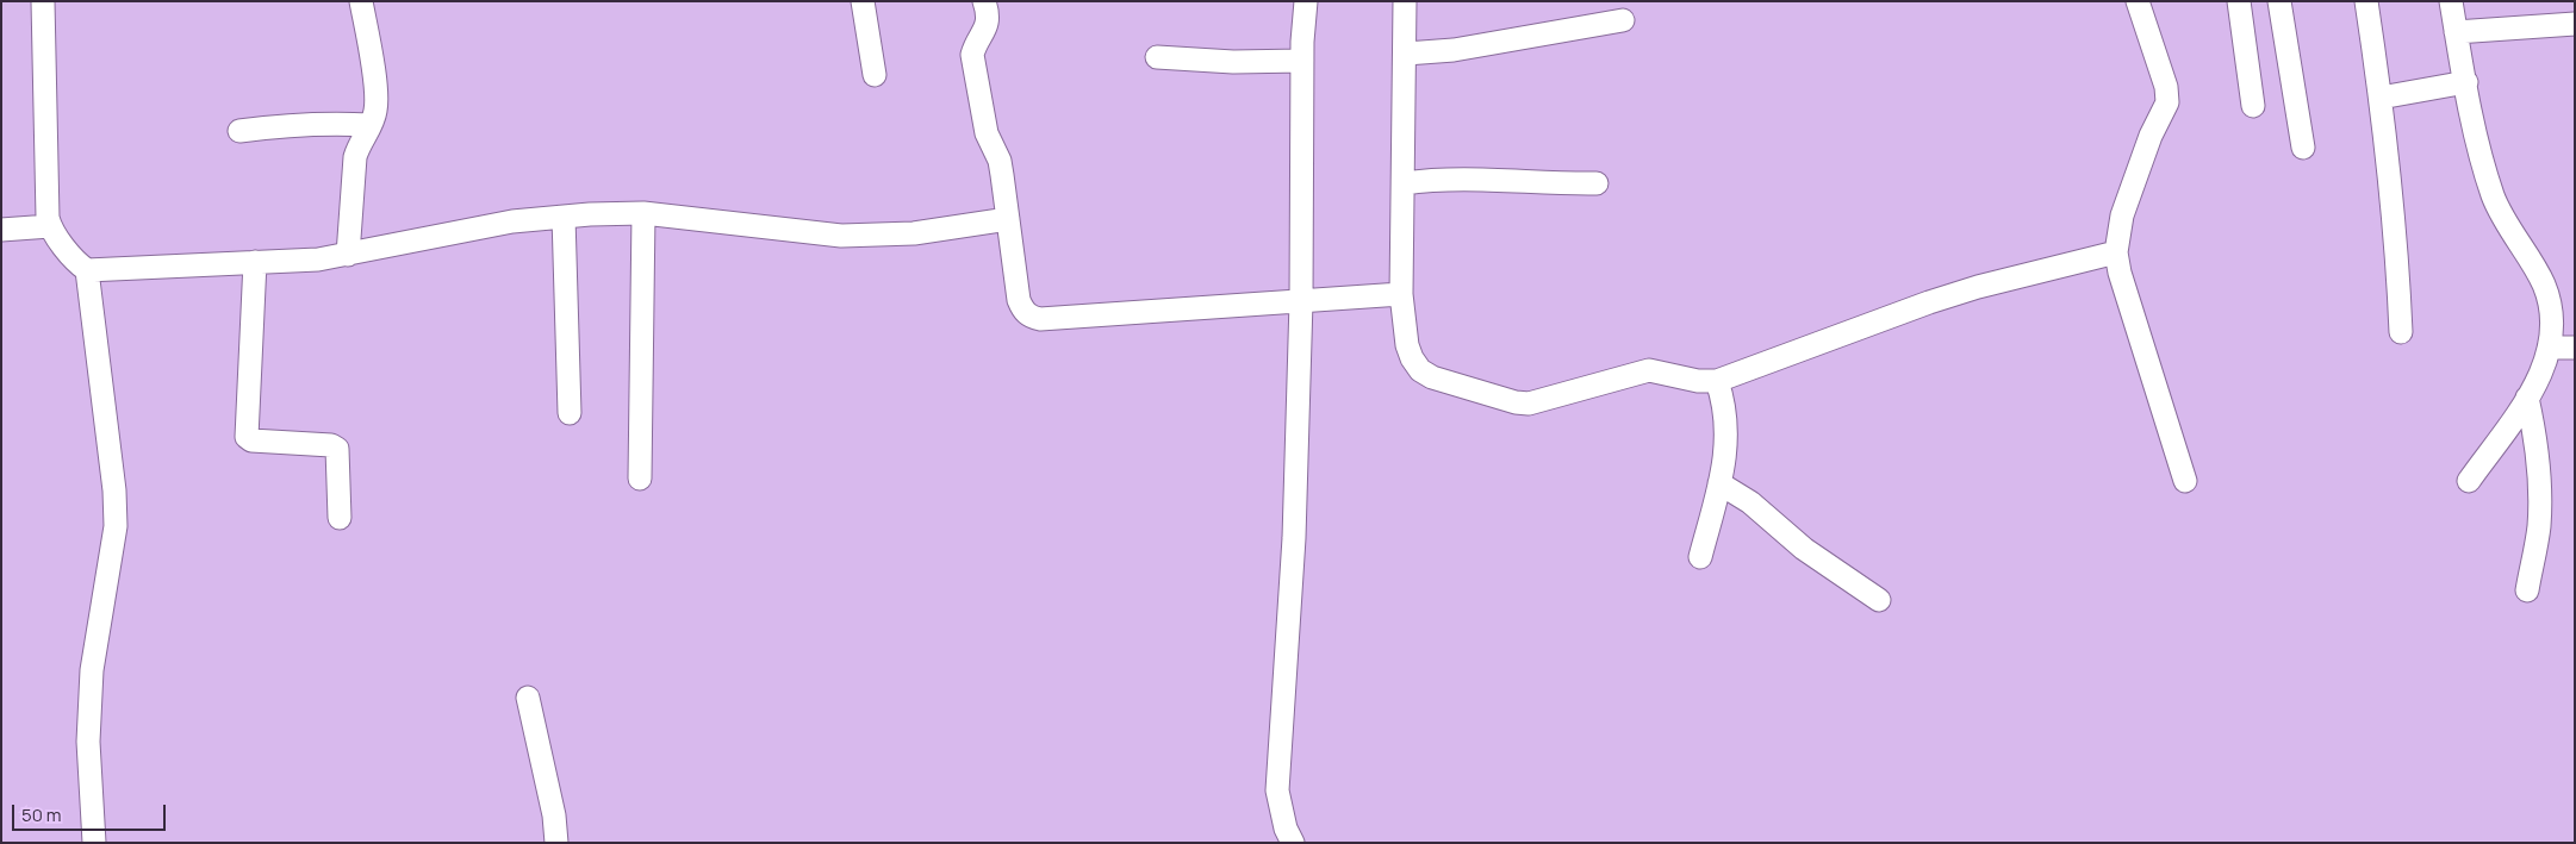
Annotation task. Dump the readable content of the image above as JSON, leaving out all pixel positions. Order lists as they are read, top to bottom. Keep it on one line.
{"scale_bar":"50 m"}
